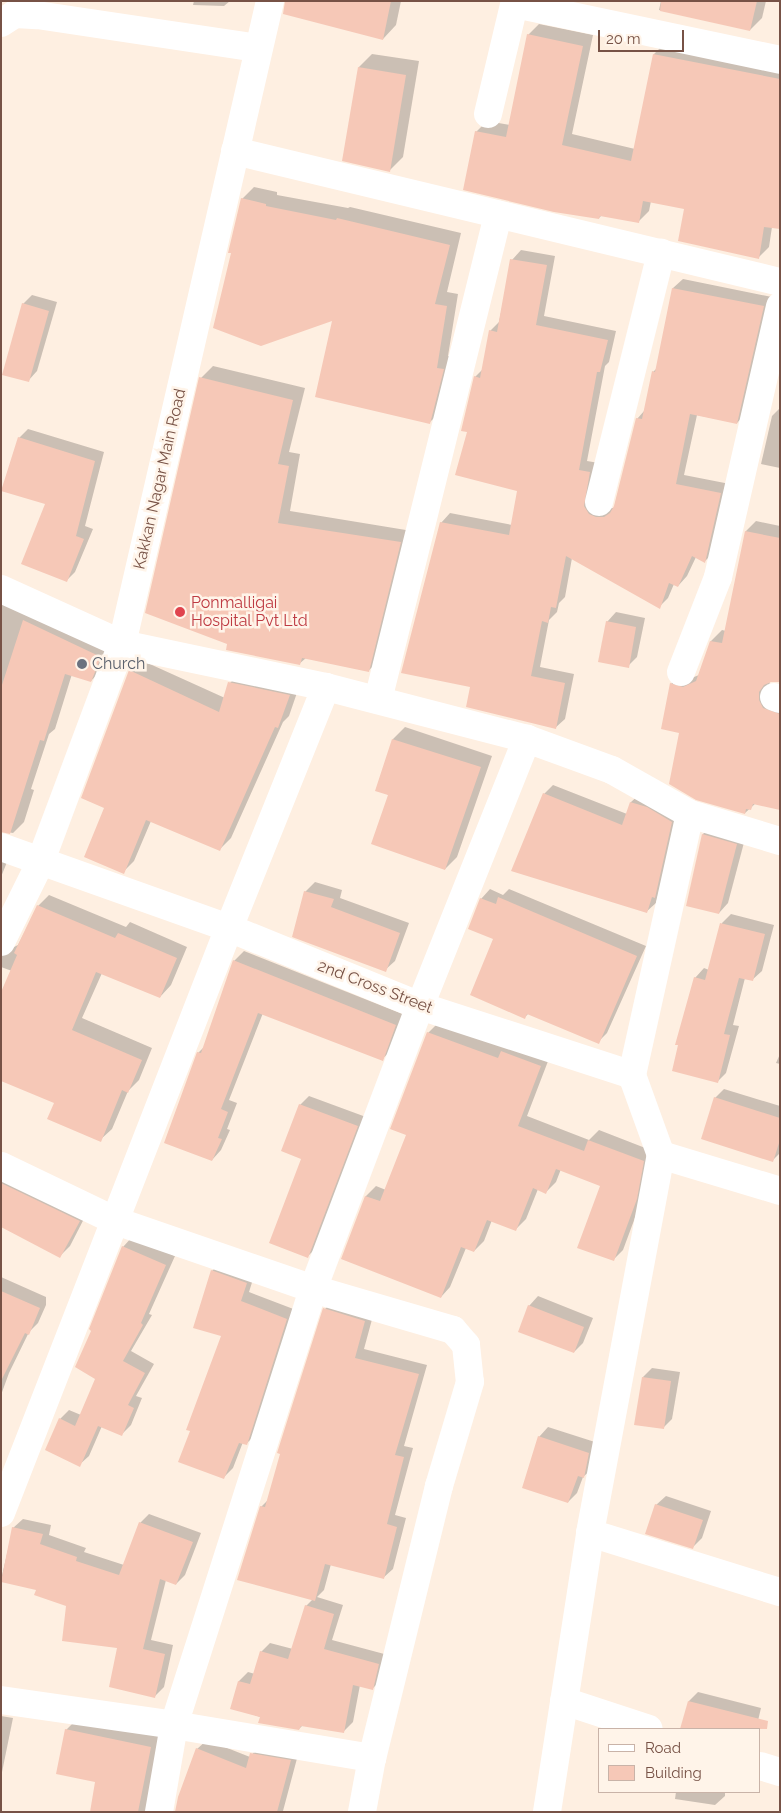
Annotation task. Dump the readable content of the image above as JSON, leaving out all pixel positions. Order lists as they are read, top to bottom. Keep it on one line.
{"streets":{"street":["Kakkan Nagar Main Road","2nd Cross Street"]},"crossings":[["Kakkan Nagar Main Road","2nd Cross Street"]],"places":["Ponmalligai Hospital Pvt Ltd","Church"],"legend":["Road","Building"],"scale_bar":"20 m"}
